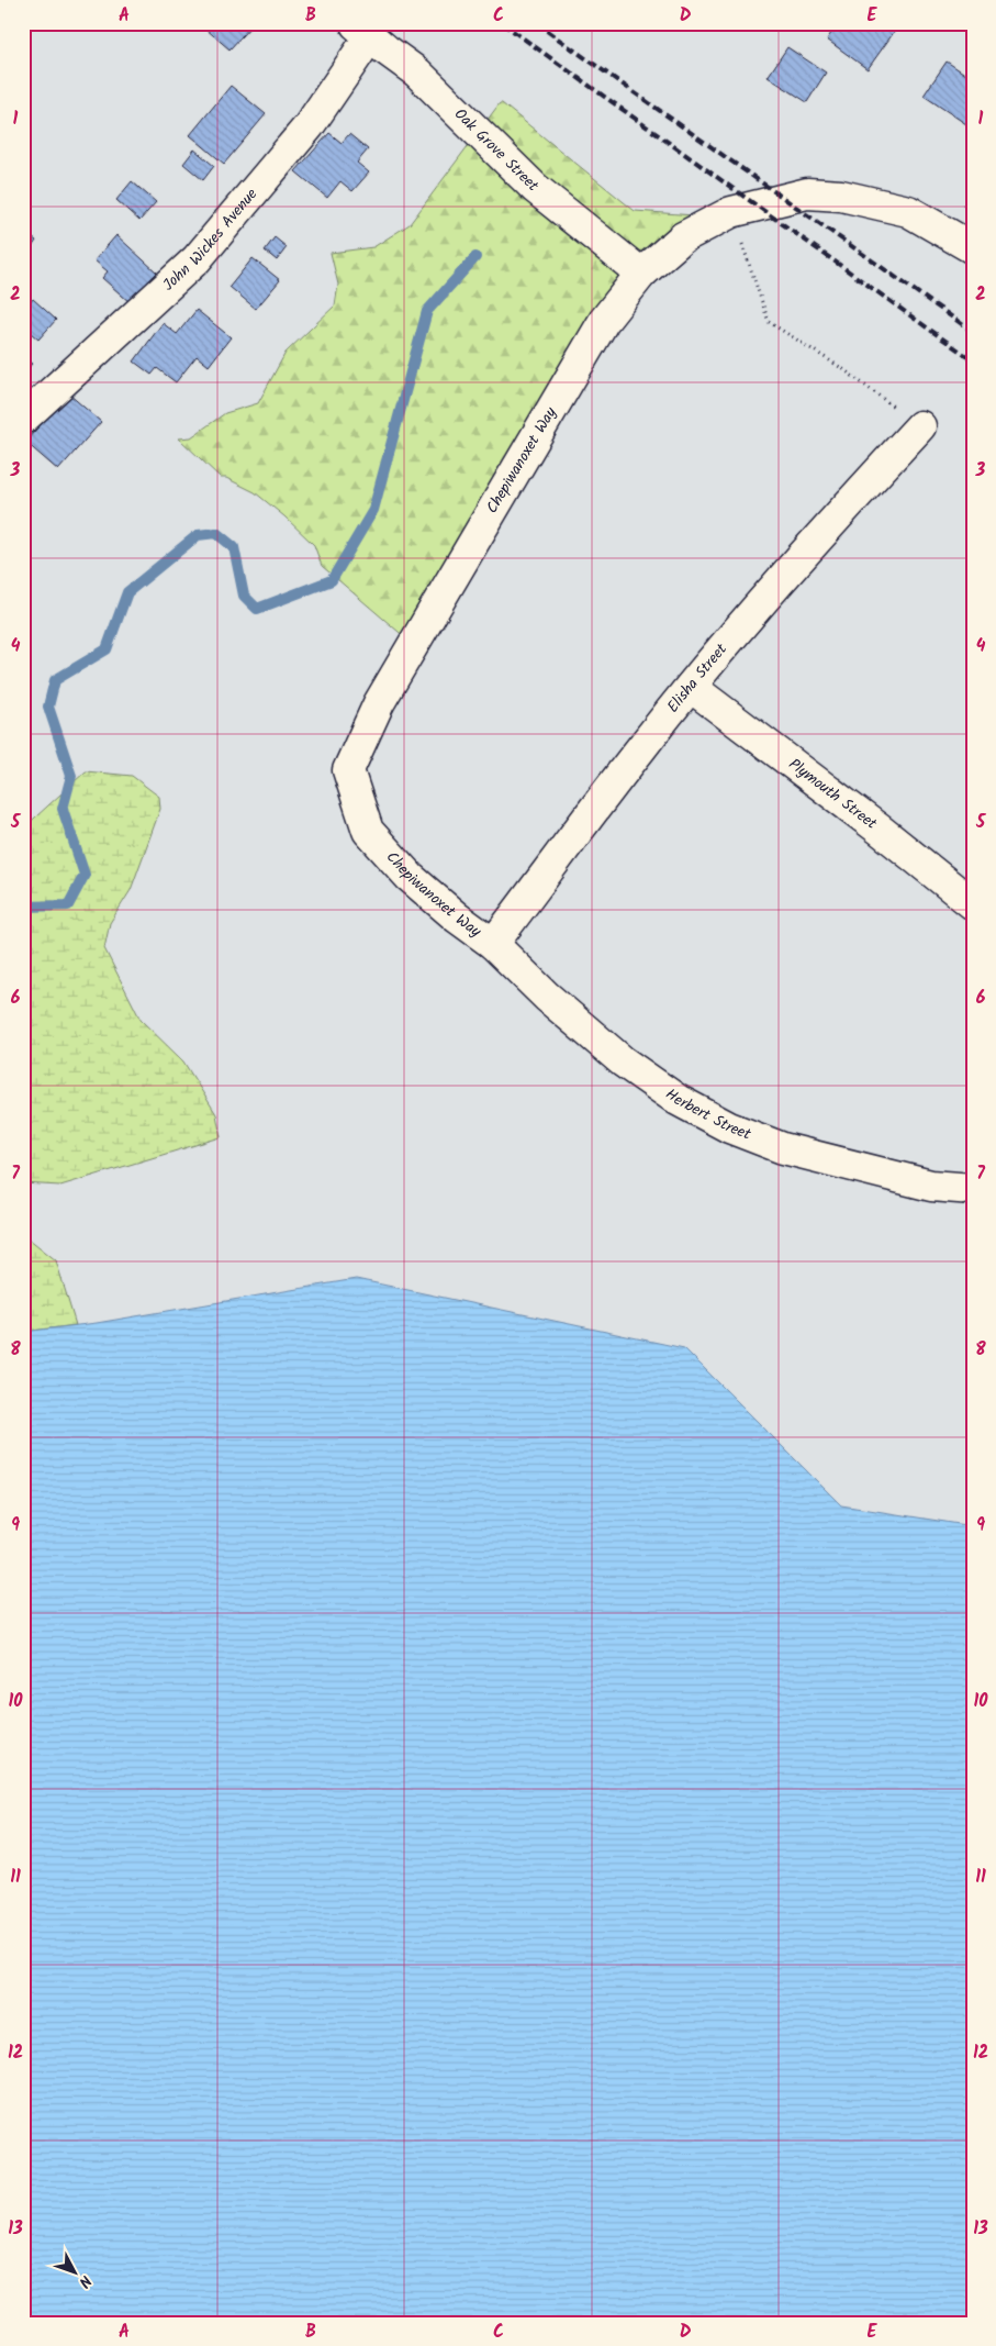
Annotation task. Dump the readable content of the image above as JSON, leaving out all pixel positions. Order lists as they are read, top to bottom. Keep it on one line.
{"streets":{"street":["Oak Grove Street","John Wickes Avenue","Chepiwanoxet Way","Elisha Street","Plymouth Street","Herbert Street"]},"crossings":[["Oak Grove Street","John Wickes Avenue"],["Oak Grove Street","Chepiwanoxet Way"],["Chepiwanoxet Way","Elisha Street"],["Chepiwanoxet Way","Herbert Street"],["Elisha Street","Plymouth Street"],["Elisha Street","Herbert Street"]],"north":"bottom right","grid":{"columns":["A","B","C","D","E"],"rows":["1","2","3","4","5","6","7","8","9","10","11","12","13"]}}
